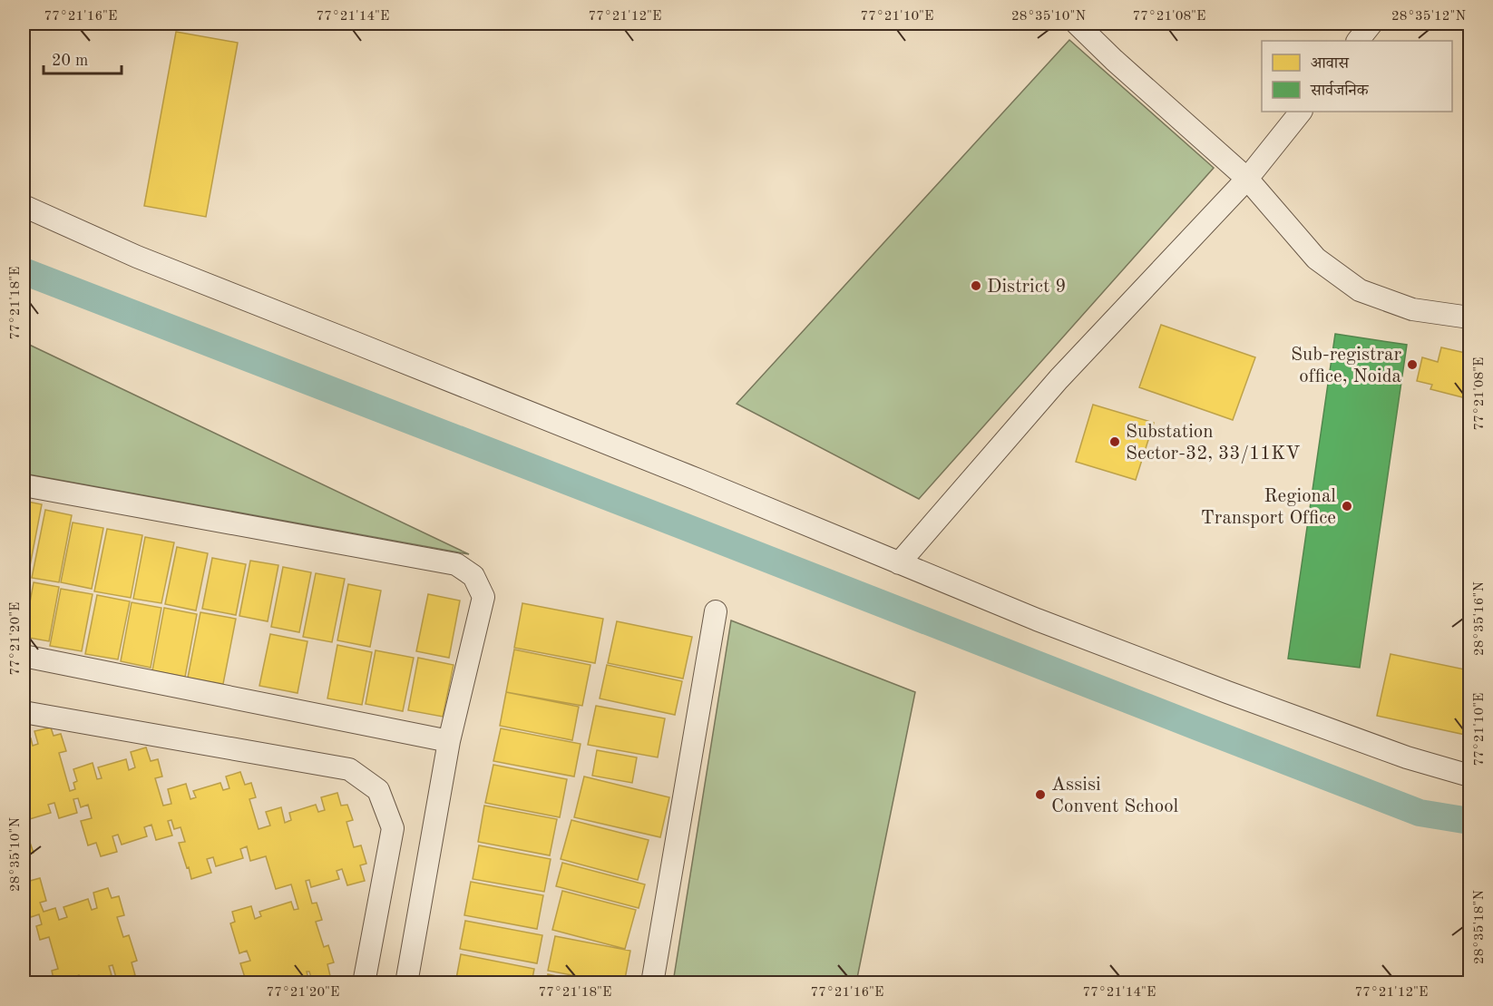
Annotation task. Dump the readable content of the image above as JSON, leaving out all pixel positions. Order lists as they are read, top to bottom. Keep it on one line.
{"places":["District 9","Sub-registrar office, Noida","Substation Sector-32, 33/11KV","Regional Transport Office","Assisi Convent School"],"legend":["आवास","सार्वजनिक"],"scale_bar":"20 m","coordinates":["77°21'16\"E","77°21'14\"E","77°21'12\"E","77°21'10\"E","28°35'10\"N","77°21'08\"E","28°35'12\"N","77°21'18\"E","28°35'16\"N","77°21'20\"E","28°35'18\"N"]}
